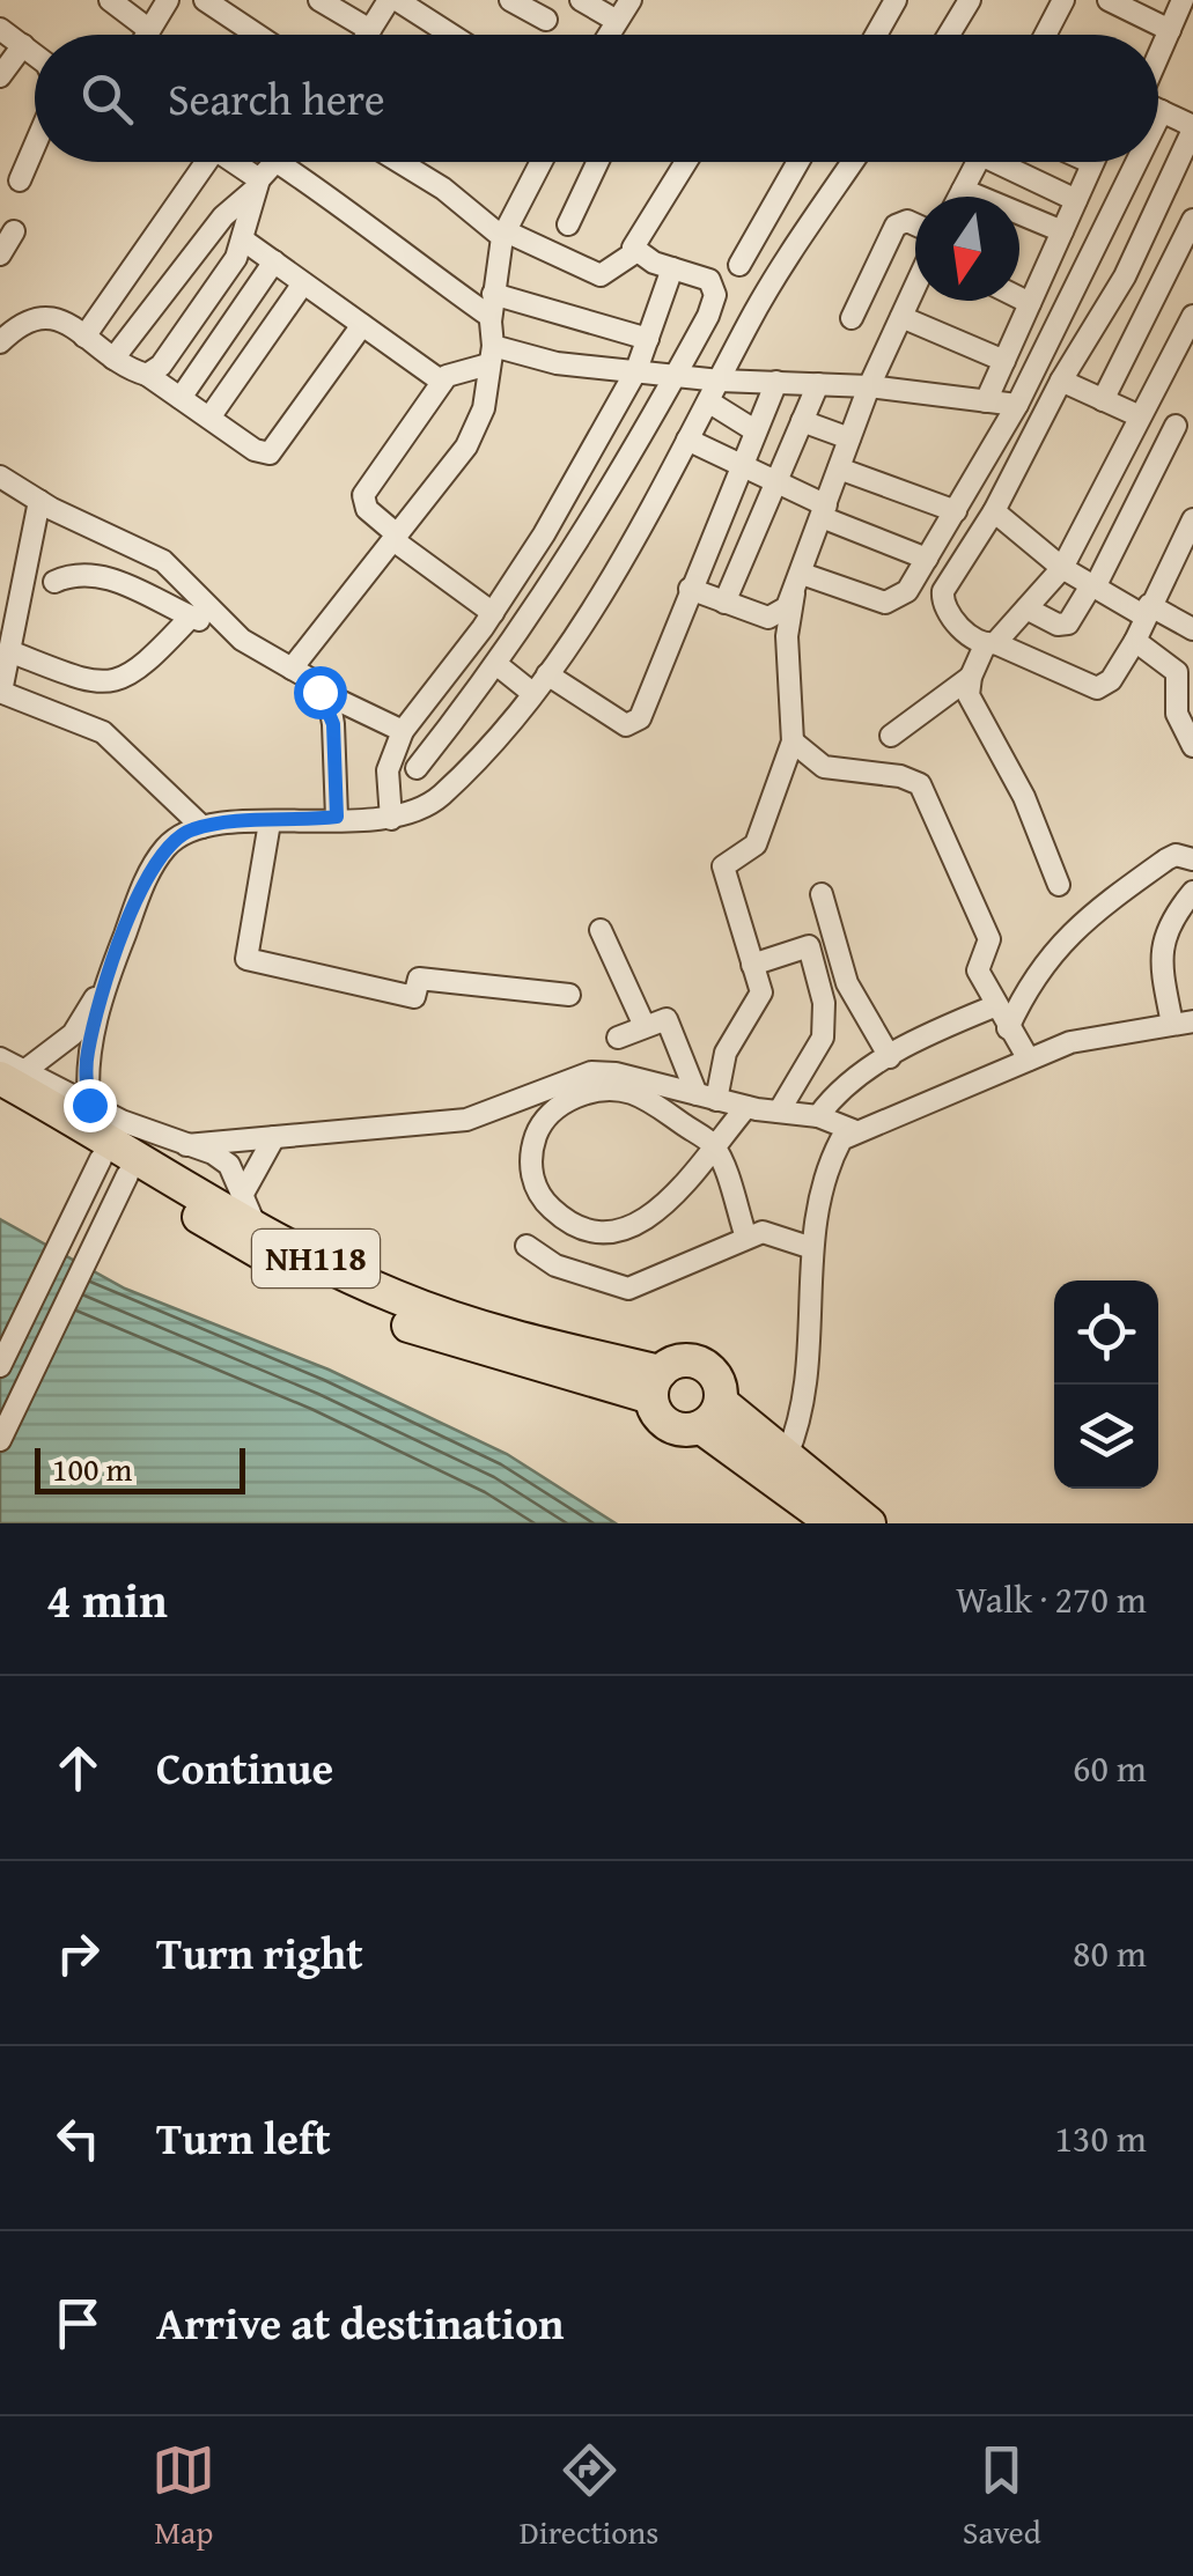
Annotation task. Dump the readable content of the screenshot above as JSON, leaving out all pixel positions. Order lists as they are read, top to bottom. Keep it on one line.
{"streets":{"highway":["NH118"]},"scale_bar":"100 m","north":"bottom","page":{"search":"Search here","scale":"100 m","heading":["4 min","Walk · 270 m"],"list":[["Continue","60 m"],["Turn right","80 m"],["Turn left","130 m"],"Arrive at destination"],"nav":["Map","Directions","Saved"]}}
